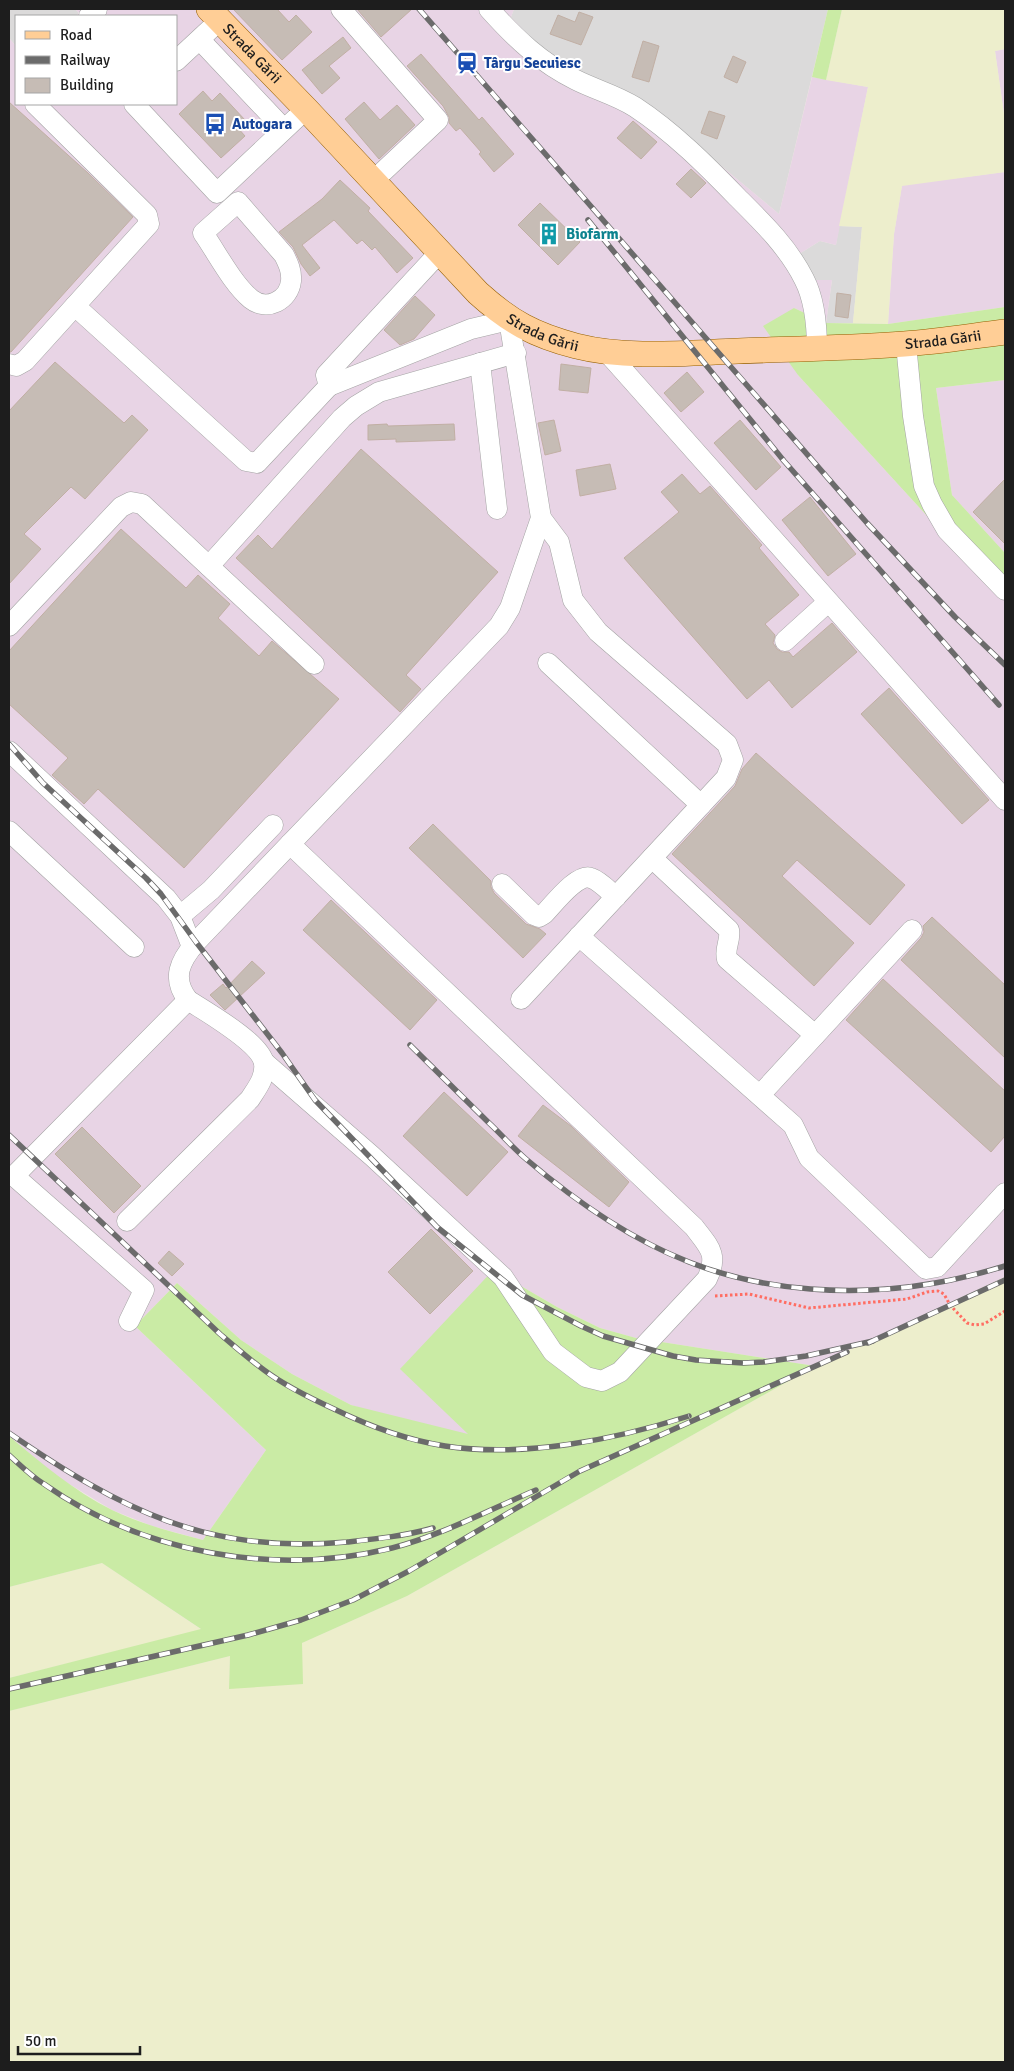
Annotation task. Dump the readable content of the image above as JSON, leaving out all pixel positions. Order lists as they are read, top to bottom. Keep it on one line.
{"streets":{"main road":["Strada Gării"]},"places":{"station":["Târgu Secuiesc"],"bus stop":["Autogara"],"building":["Biofarm"]},"legend":["Road","Railway","Building"],"scale_bar":"50 m"}
